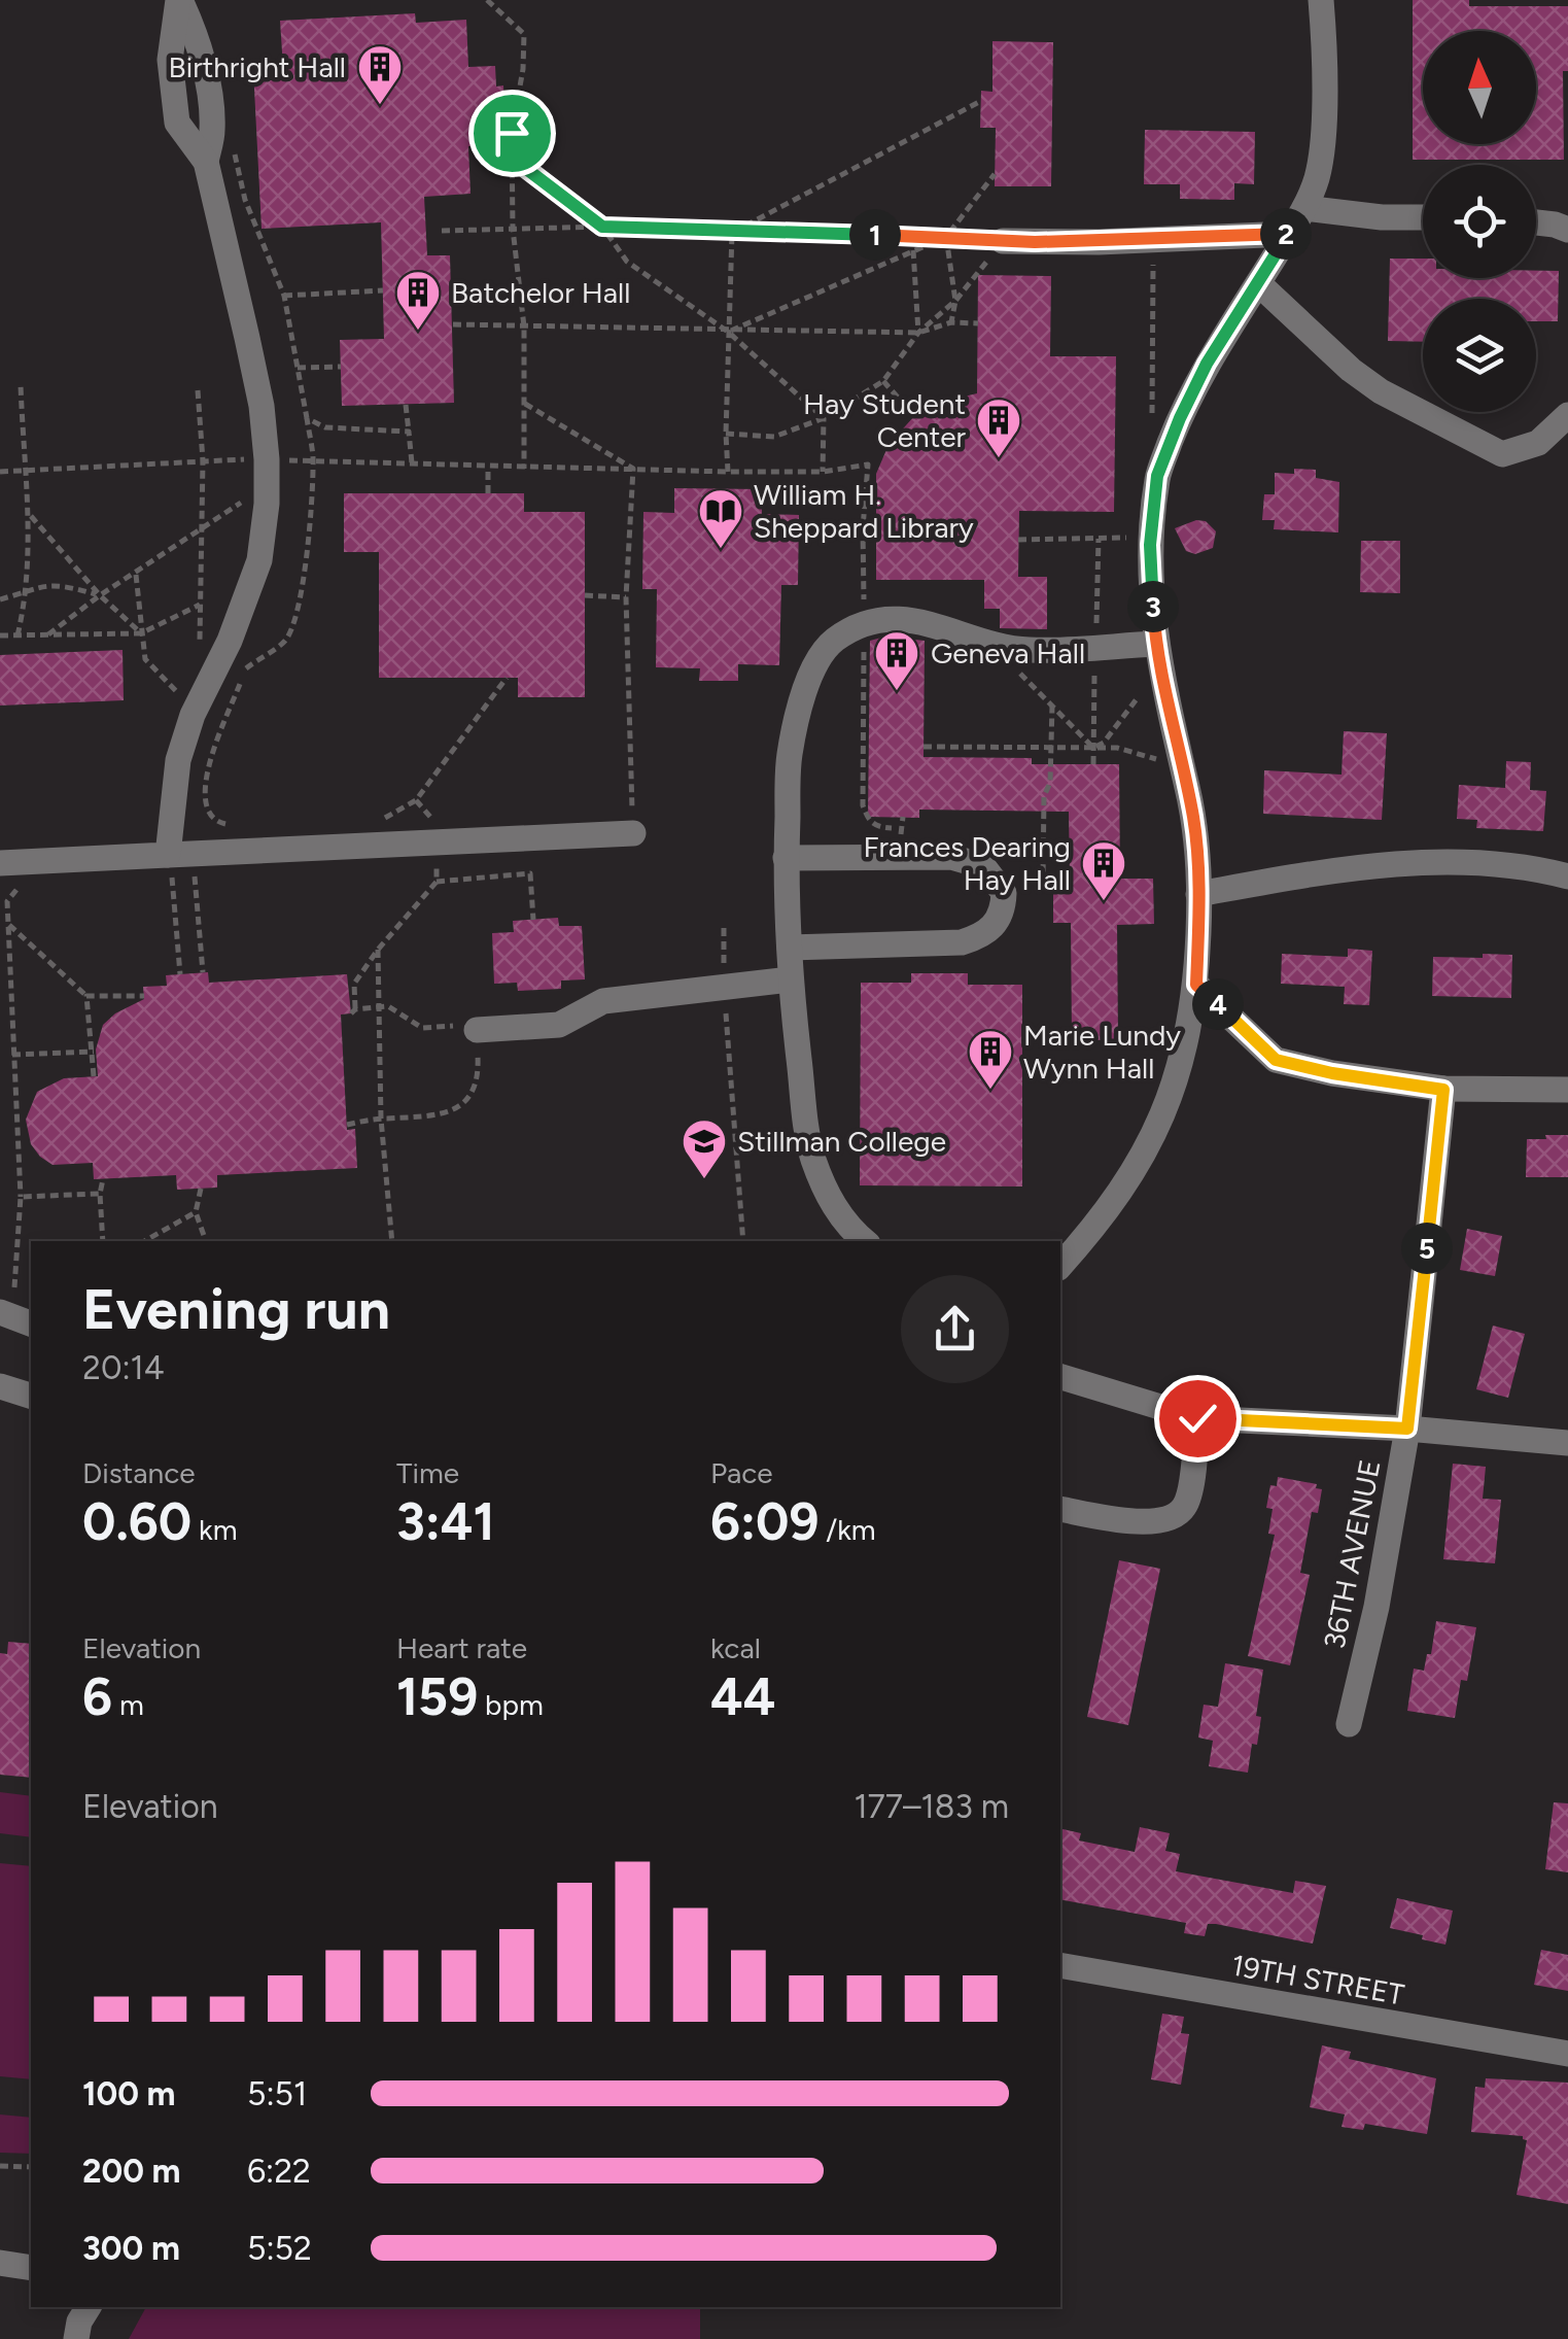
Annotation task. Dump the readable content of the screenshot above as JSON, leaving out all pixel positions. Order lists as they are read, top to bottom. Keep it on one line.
{"streets":{"street":["36TH AVENUE","19TH STREET"]},"places":{"building":["Birthright Hall","Batchelor Hall","Hay Student Center","Geneva Hall","Frances Dearing Hay Hall","Marie Lundy Wynn Hall"],"library":["William H. Sheppard Library"],"school or university":["Stillman College"]},"north":"top","page":{"pins":["2","1","3","4","5"],"heading":["Evening run","20:14"],"stats":[["Distance","0.60 km"],["Time","3:41"],["Pace","6:09 /km"],["Elevation","6 m"],["Heart rate","159 bpm"],["kcal","44"]],"chart":["Elevation","177–183 m"],"list":[{"name":"100 m","note":"5:51"},{"name":"200 m","note":"6:22"},{"name":"300 m","note":"5:52"}]}}
